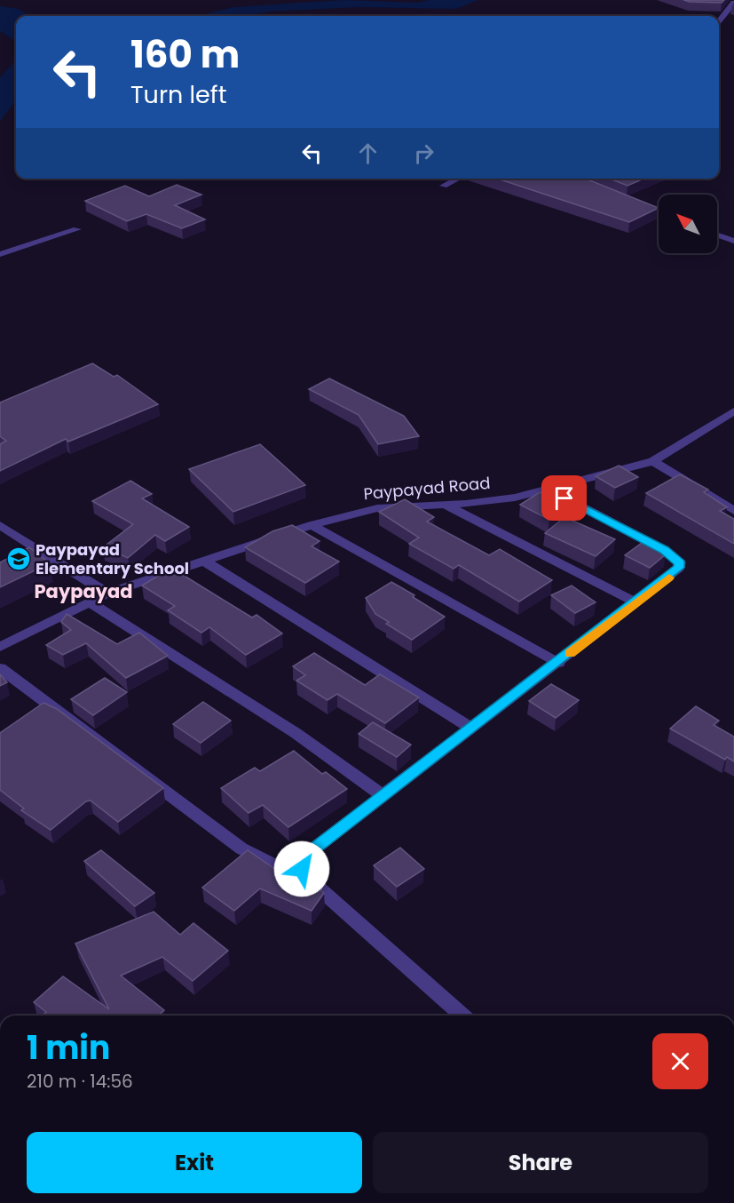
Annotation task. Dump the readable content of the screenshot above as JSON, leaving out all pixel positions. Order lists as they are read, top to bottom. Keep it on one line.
{"streets":{"street":["Paypayad Road"]},"districts":["Paypayad"],"places":{"school or university":["Paypayad Elementary School"]},"north":"top left","page":{"turn":["160 m","Turn left"],"heading":["1 min","210 m · 14:56"],"buttons":["Exit","Share"]}}
